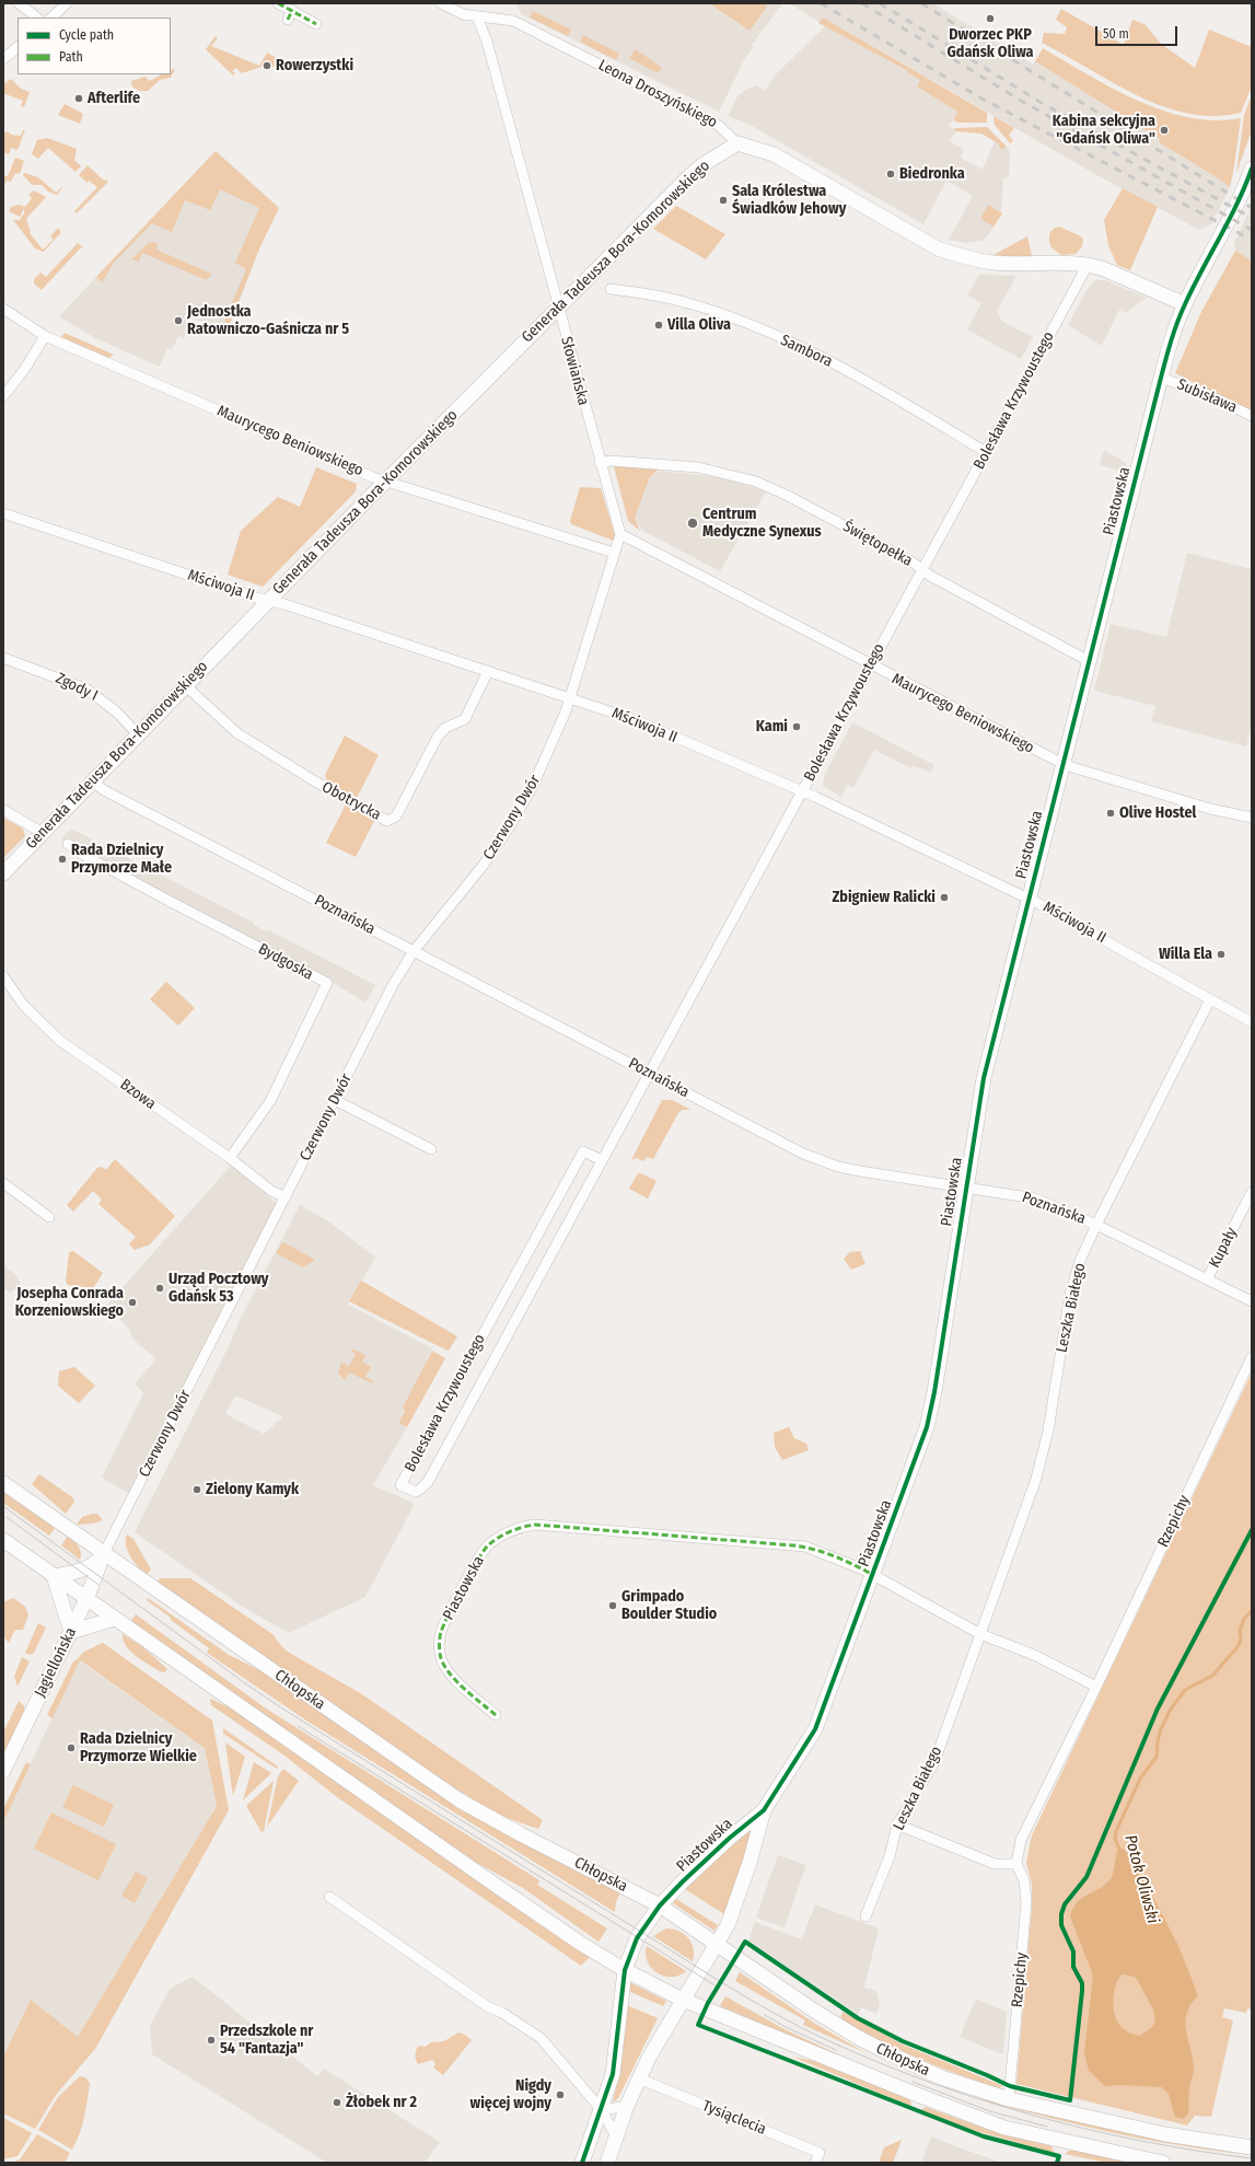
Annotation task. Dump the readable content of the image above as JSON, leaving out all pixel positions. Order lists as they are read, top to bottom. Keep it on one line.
{"streets":{"street":["Leona Droszyńskiego","Generała Tadeusza Bora-Komorowskiego","Sambora","Słowiańska","Subisława","Bolesława Krzywoustego","Maurycego Beniowskiego","Piastowska","Świętopełka","Mściwoja II","Zgody I","Obotrycka","Czerwony Dwór","Poznańska","Bydgoska","Bzowa","Kupały","Leszka Białego","Rzepichy","Jagiellońska","Chłopska","Tysiąclecia"]},"crossings":[["Leona Droszyńskiego","Generała Tadeusza Bora-Komorowskiego"],["Leona Droszyńskiego","Słowiańska"],["Leona Droszyńskiego","Bolesława Krzywoustego"],["Leona Droszyńskiego","Piastowska"],["Generała Tadeusza Bora-Komorowskiego","Słowiańska"],["Generała Tadeusza Bora-Komorowskiego","Maurycego Beniowskiego"],["Generała Tadeusza Bora-Komorowskiego","Mściwoja II"],["Generała Tadeusza Bora-Komorowskiego","Zgody I"],["Generała Tadeusza Bora-Komorowskiego","Obotrycka"],["Generała Tadeusza Bora-Komorowskiego","Poznańska"],["Sambora","Bolesława Krzywoustego"],["Słowiańska","Maurycego Beniowskiego"],["Słowiańska","Świętopełka"],["Subisława","Piastowska"],["Bolesława Krzywoustego","Maurycego Beniowskiego"],["Bolesława Krzywoustego","Świętopełka"],["Bolesława Krzywoustego","Mściwoja II"],["Bolesława Krzywoustego","Poznańska"],["Maurycego Beniowskiego","Piastowska"],["Piastowska","Świętopełka"],["Piastowska","Mściwoja II"],["Piastowska","Poznańska"],["Piastowska","Chłopska"],["Piastowska","Tysiąclecia"],["Mściwoja II","Obotrycka"],["Mściwoja II","Czerwony Dwór"],["Mściwoja II","Leszka Białego"],["Czerwony Dwór","Poznańska"],["Czerwony Dwór","Bzowa"],["Czerwony Dwór","Jagiellońska"],["Czerwony Dwór","Chłopska"],["Poznańska","Kupały"],["Poznańska","Leszka Białego"],["Bydgoska","Bzowa"],["Rzepichy","Chłopska"],["Jagiellońska","Chłopska"]],"water":["Potok Oliwski"],"places":["Dworzec PKP Gdańsk Oliwa","Rowerzystki","Afterlife","Kabina sekcyjna \"Gdańsk Oliwa\"","Biedronka","Sala Królestwa Świadków Jehowy","Jednostka Ratowniczo-Gaśnicza nr 5","Villa Oliva","Centrum Medyczne Synexus","Kami","Olive Hostel","Rada Dzielnicy Przymorze Małe","Zbigniew Ralicki","Willa Ela","Urząd Pocztowy Gdańsk 53","Josepha Conrada Korzeniowskiego","Zielony Kamyk","Grimpado Boulder Studio","Rada Dzielnicy Przymorze Wielkie","Przedszkole nr 54 \"Fantazja\"","Nigdy więcej wojny","Żłobek nr 2"],"legend":["Cycle path","Path"],"scale_bar":"50 m"}
